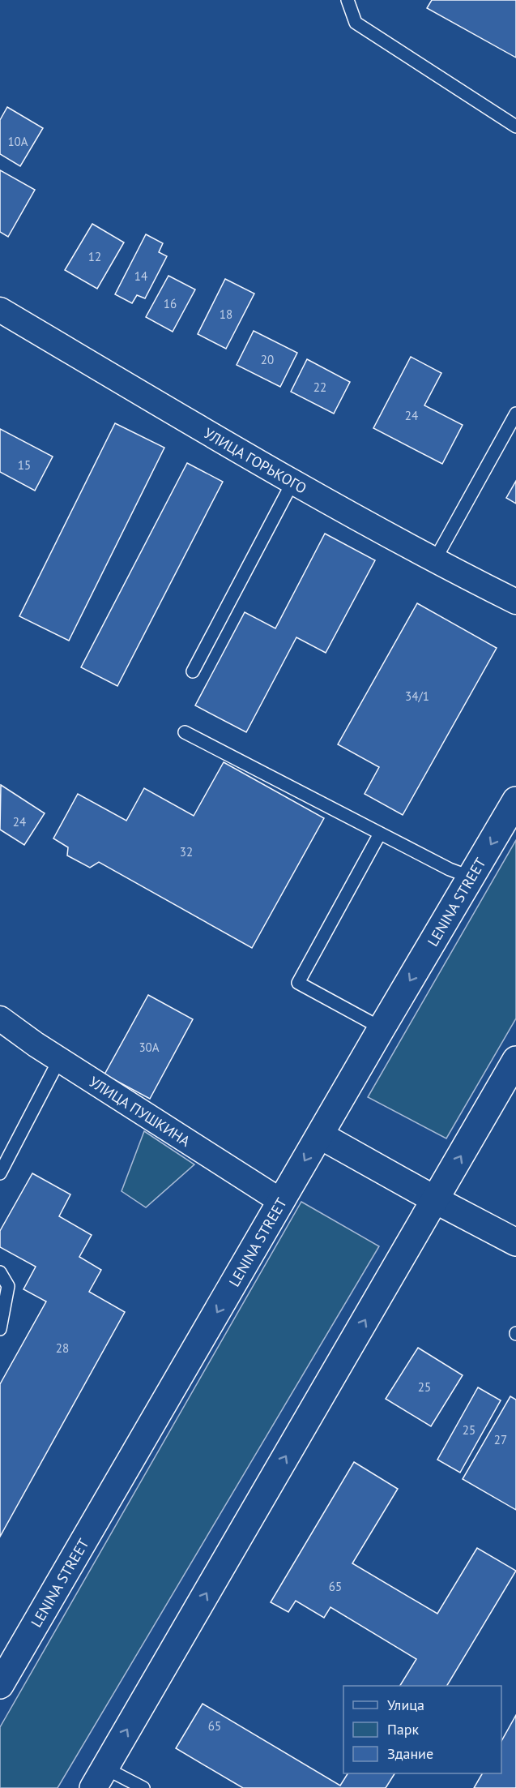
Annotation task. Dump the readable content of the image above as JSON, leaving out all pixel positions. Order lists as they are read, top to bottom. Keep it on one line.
{"streets":{"main road":["LENINA STREET"],"street":["УЛИЦА ГОРЬКОГО","УЛИЦА ПУШКИНА"]},"crossings":[["LENINA STREET","УЛИЦА ПУШКИНА"]],"house_numbers":["10А","12","14","16","18","20","22","24","15","34/1","24","32","30А","28","25","25","27","65","65"],"legend":["Улица","Парк","Здание"]}
